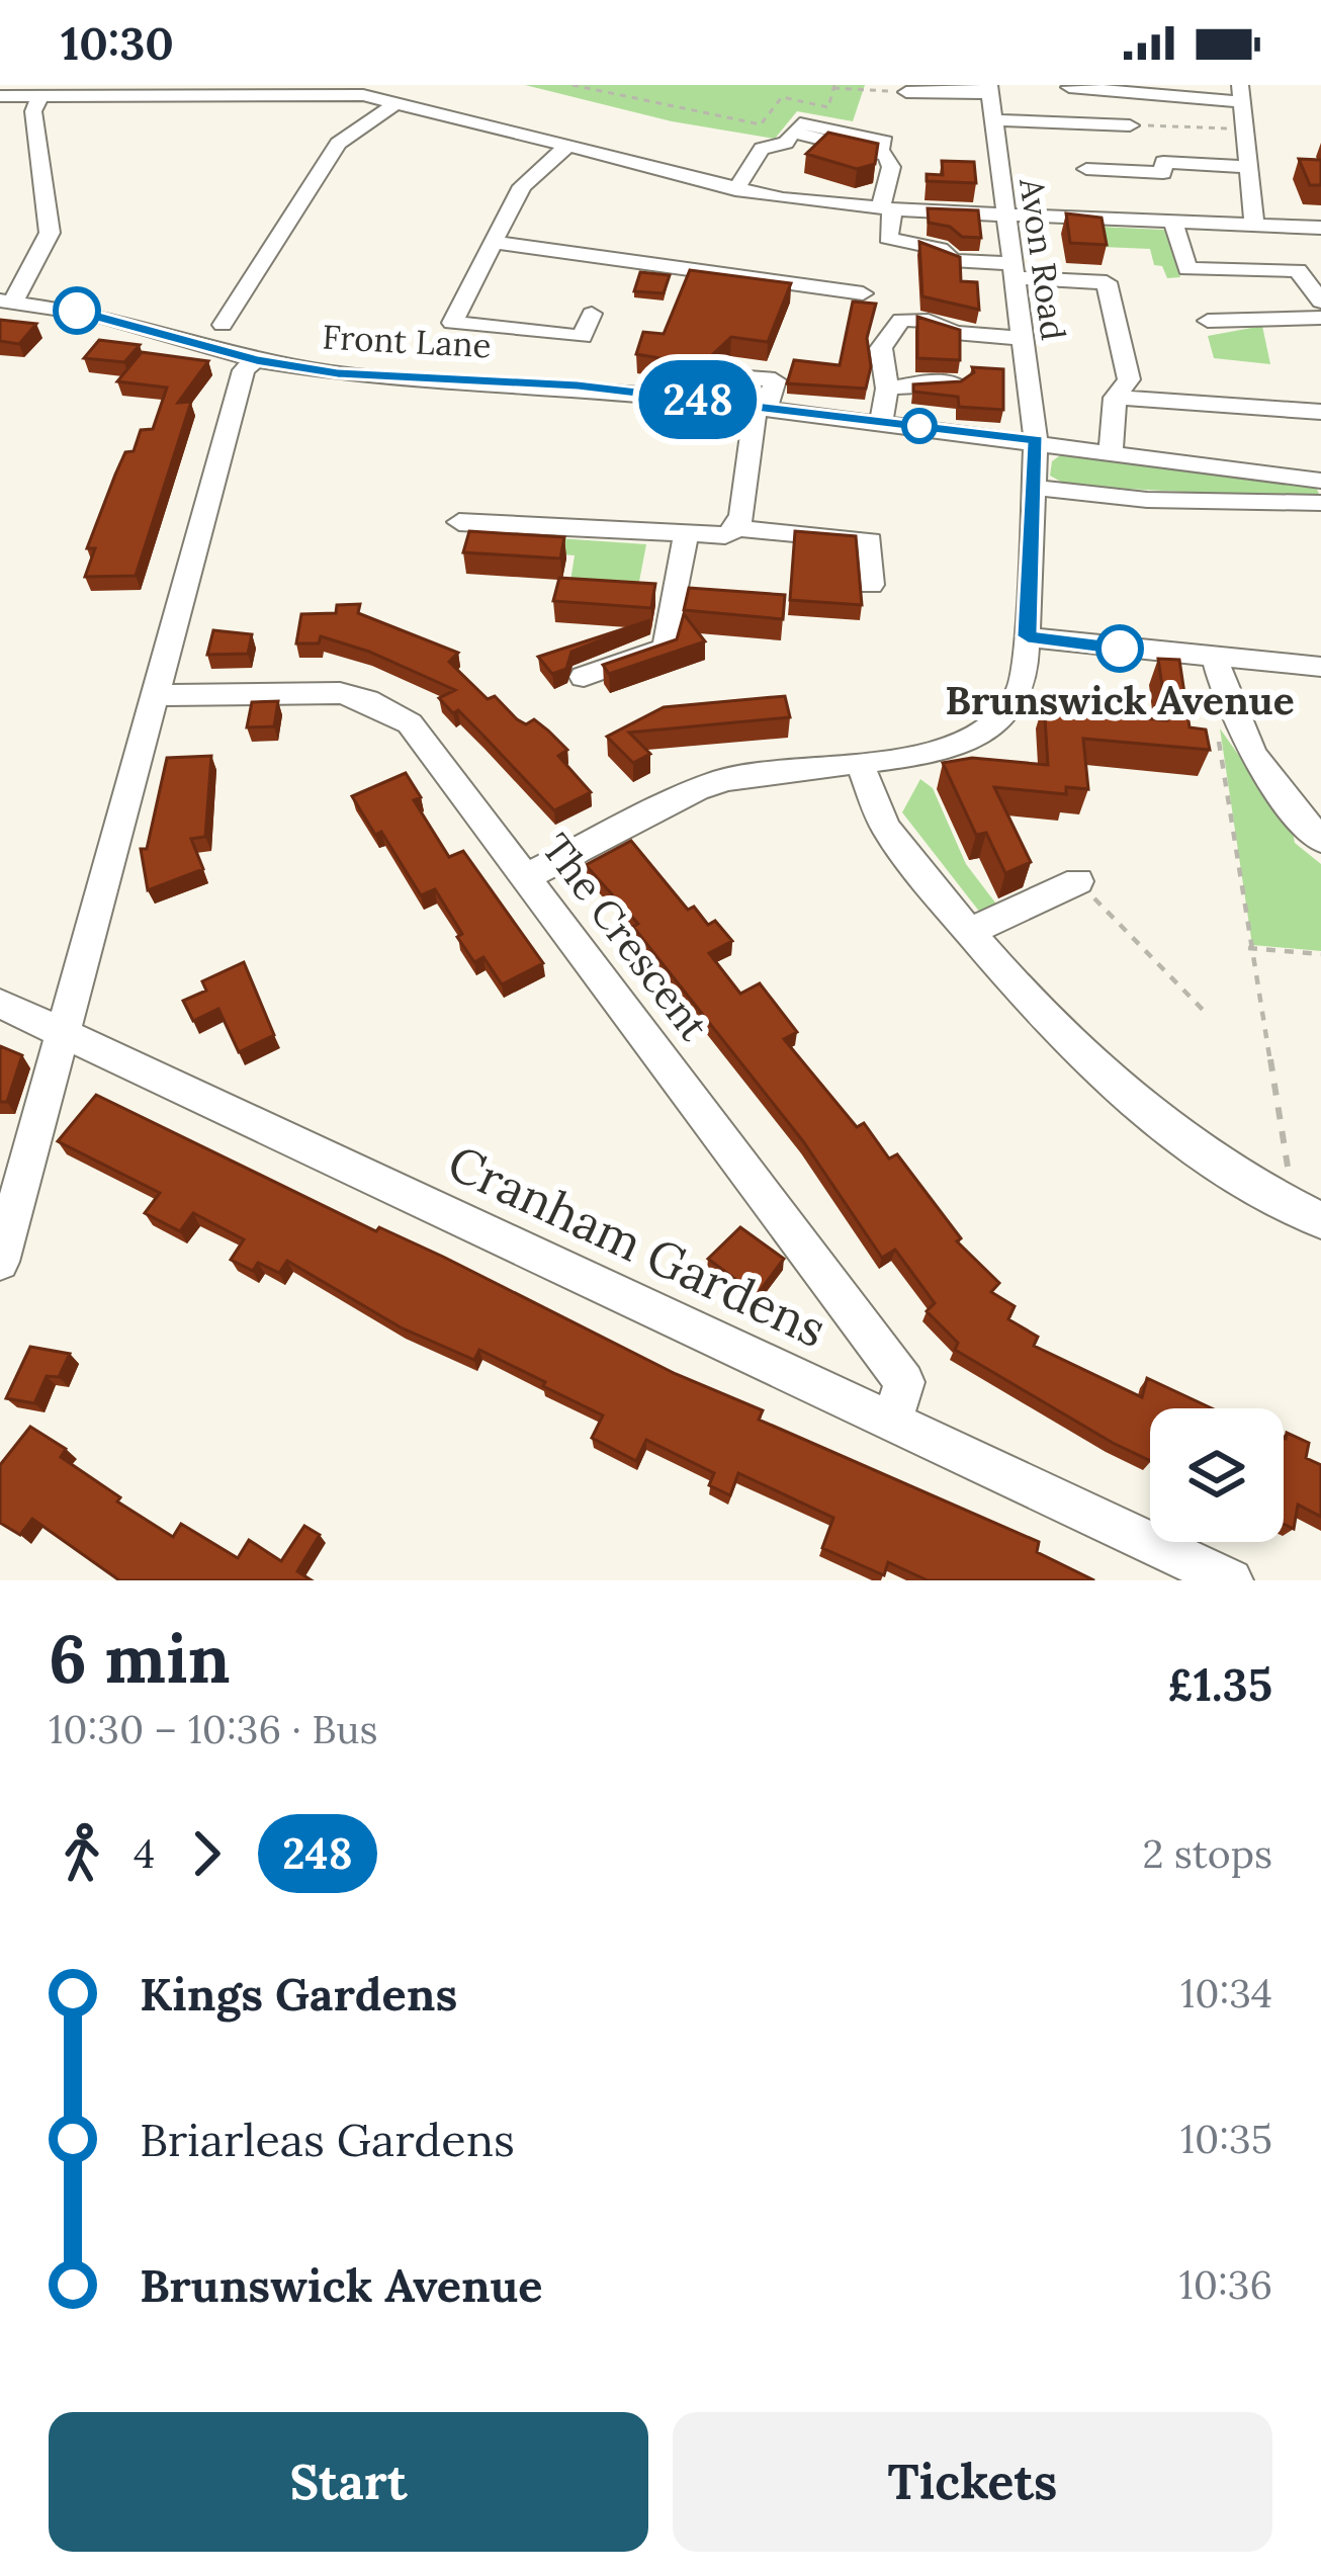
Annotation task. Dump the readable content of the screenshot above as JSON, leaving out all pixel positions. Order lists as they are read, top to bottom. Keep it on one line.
{"streets":{"street":["Avon Road","Front Lane","The Crescent","Cranham Gardens"]},"crossings":[["The Crescent","Cranham Gardens"]],"places":["Brunswick Avenue"],"lines":["bus line 248"],"page":{"status":"10:30","on_map":"248","heading":["6 min","10:30 – 10:36 · Bus","£1.35"],"legs":["4","248","2 stops"],"list":[{"name":"Kings Gardens","value":"10:34"},{"name":"Briarleas Gardens","value":"10:35"},{"name":"Brunswick Avenue","value":"10:36"}],"buttons":["Start","Tickets"]}}
